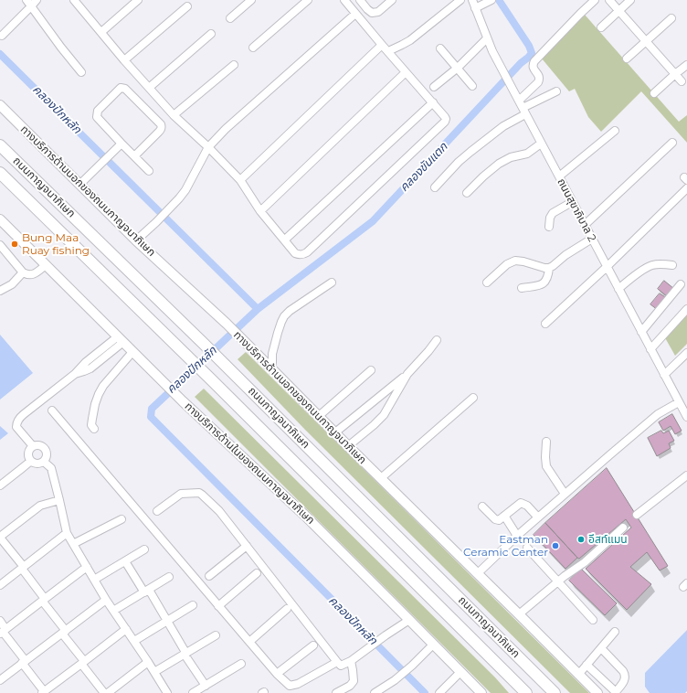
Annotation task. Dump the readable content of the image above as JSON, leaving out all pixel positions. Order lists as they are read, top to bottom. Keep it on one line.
{"streets":{"highway":["ถนนกาญจนาภิเษก"],"main road":["ทางบริการด้านนอกของถนนกาญจนาภิเษก","ทางบริการด้านในของถนนกาญจนาภิเษก"],"street":["ถนนสุขาภิบาล 2"]},"water":["คลองปักหลัก","คลองขันแตก"],"places":["Bung Maa Ruay fishing","อีสท์แมน","Eastman Ceramic Center"]}
